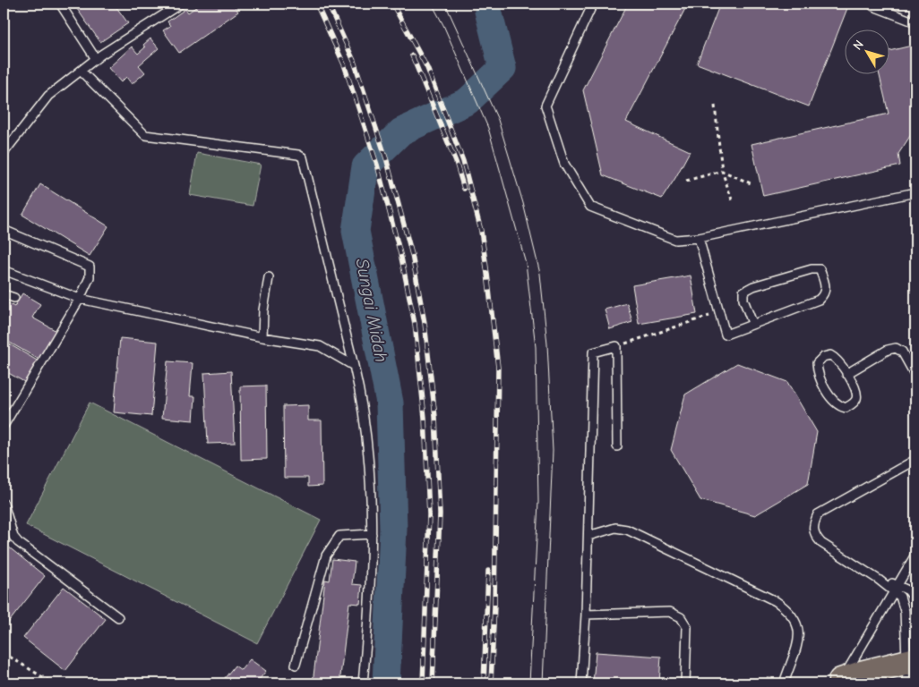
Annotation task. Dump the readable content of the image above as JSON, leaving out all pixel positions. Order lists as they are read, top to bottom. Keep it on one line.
{"water":["Sungai Midah"],"north":"top left"}
